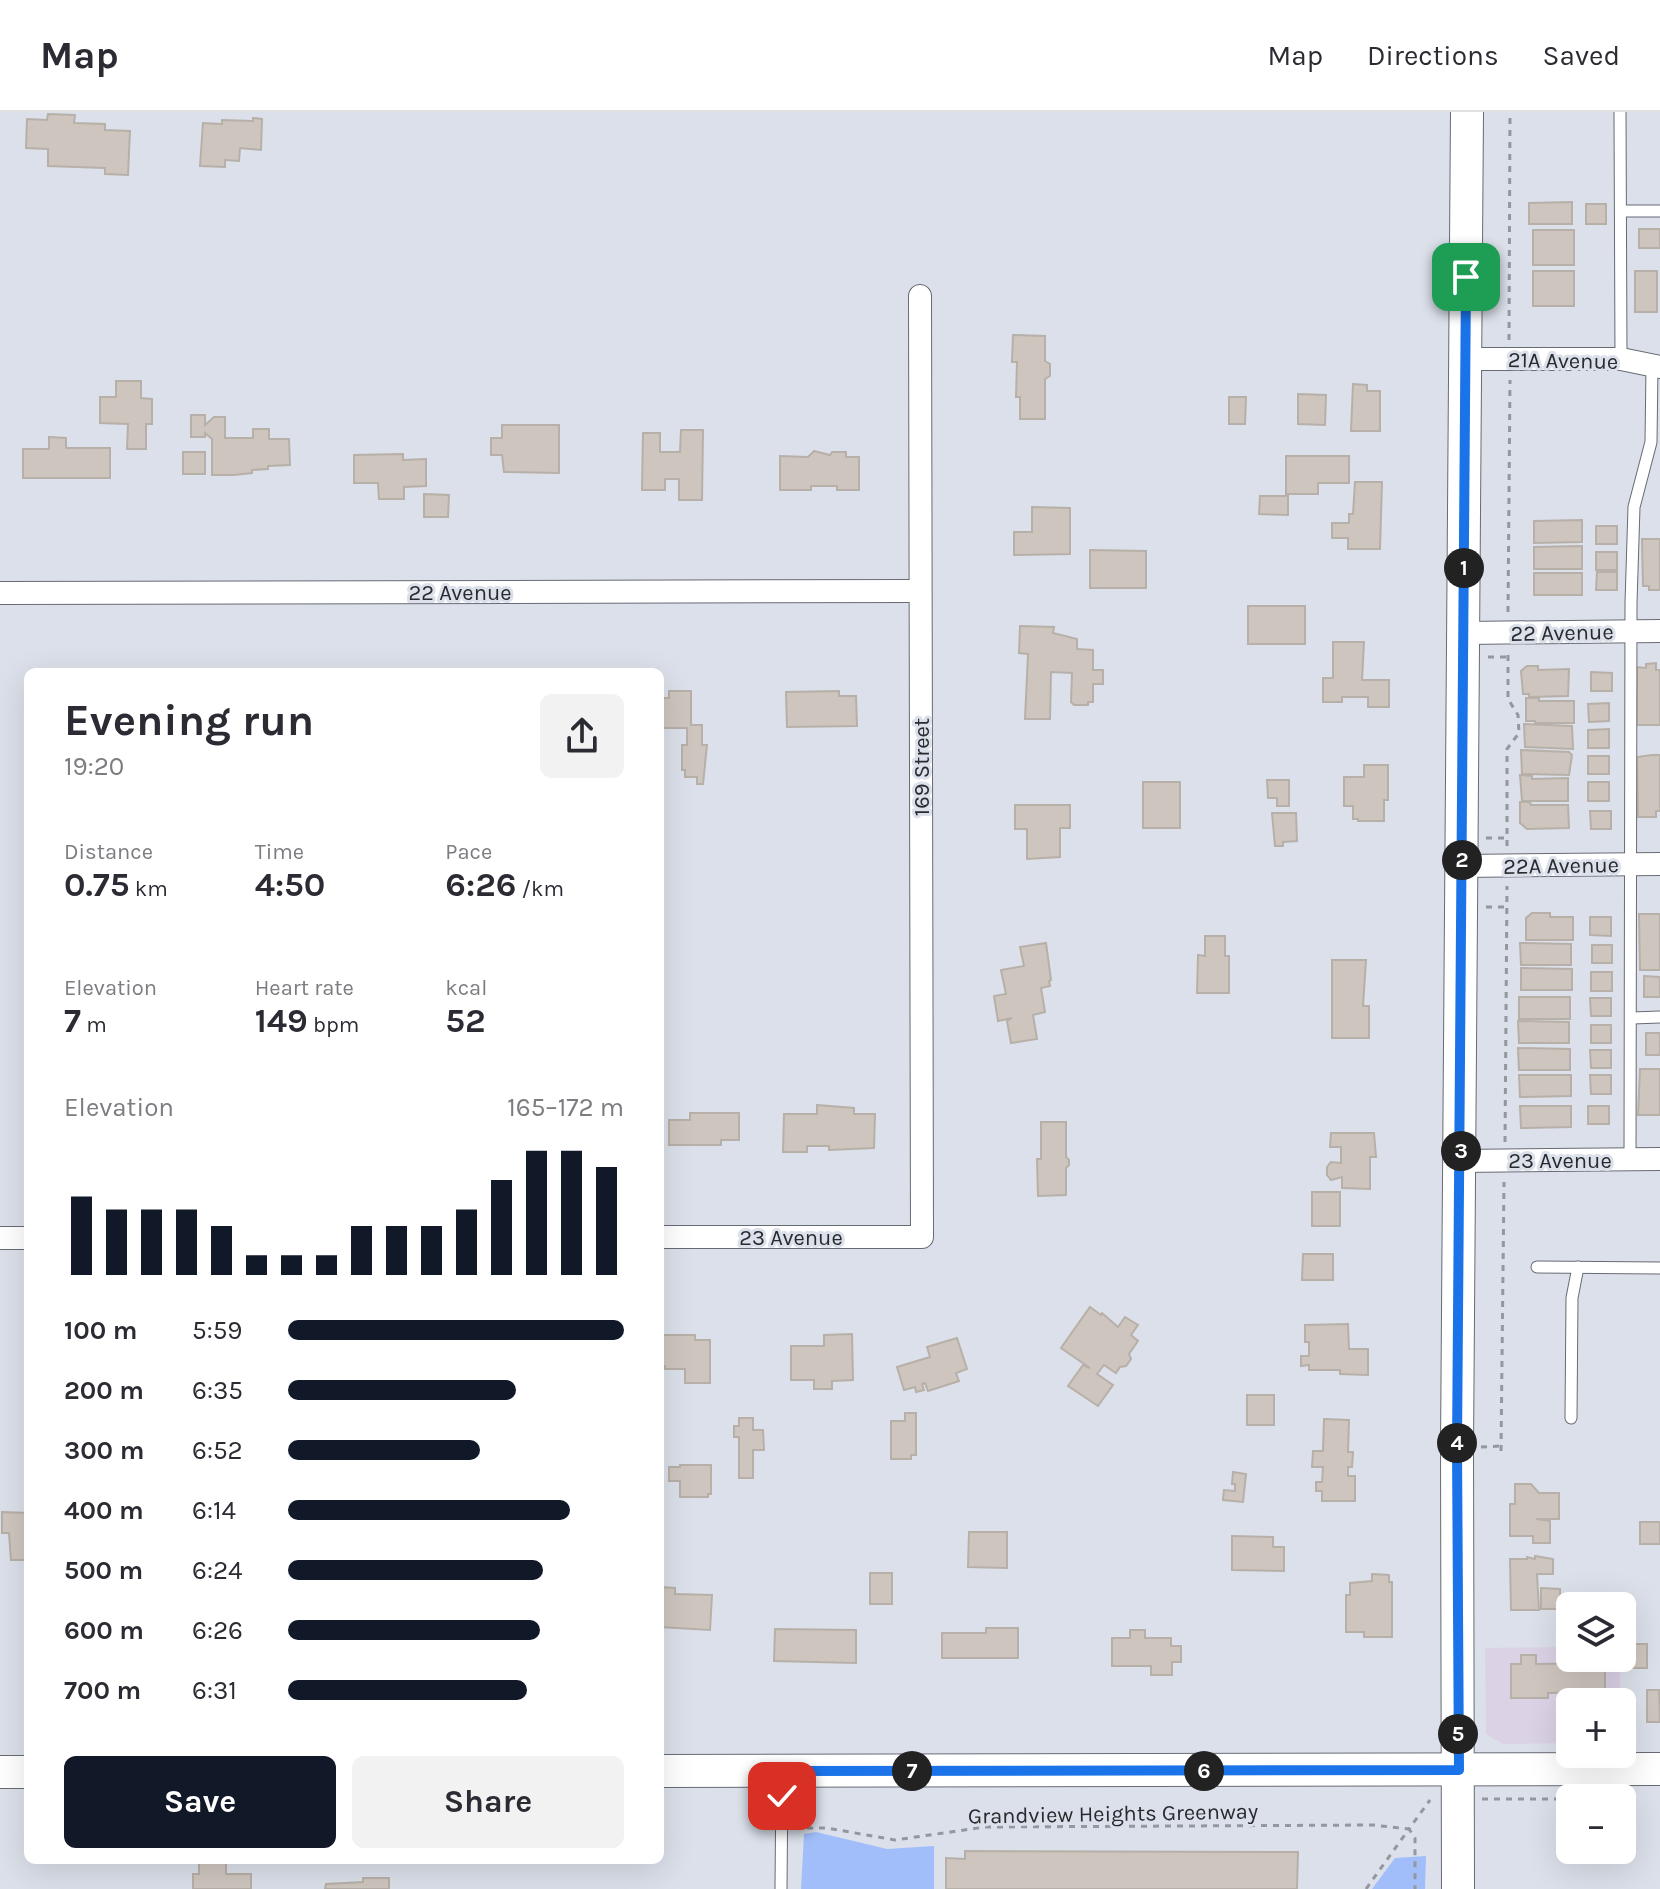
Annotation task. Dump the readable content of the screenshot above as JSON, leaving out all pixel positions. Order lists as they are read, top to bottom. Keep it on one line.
{"streets":{"street":["21A Avenue","22 Avenue","169 Street","22A Avenue","23 Avenue"],"path":["Grandview Heights Greenway"]},"crossings":[["22 Avenue","169 Street"],["169 Street","23 Avenue"]],"page":{"header":"Map","nav":["Map","Directions","Saved"],"pins":["1","2","3","4","5","6","7"],"heading":["Evening run","19:20"],"stats":[["Distance","0.75 km"],["Time","4:50"],["Pace","6:26 /km"],["Elevation","7 m"],["Heart rate","149 bpm"],["kcal","52"]],"chart":["Elevation","165–172 m"],"list":[{"name":"100 m","note":"5:59"},{"name":"200 m","note":"6:35"},{"name":"300 m","note":"6:52"},{"name":"400 m","note":"6:14"},{"name":"500 m","note":"6:24"},{"name":"600 m","note":"6:26"},{"name":"700 m","note":"6:31"}],"map_buttons":["+","−"],"buttons":["Save","Share"]}}
